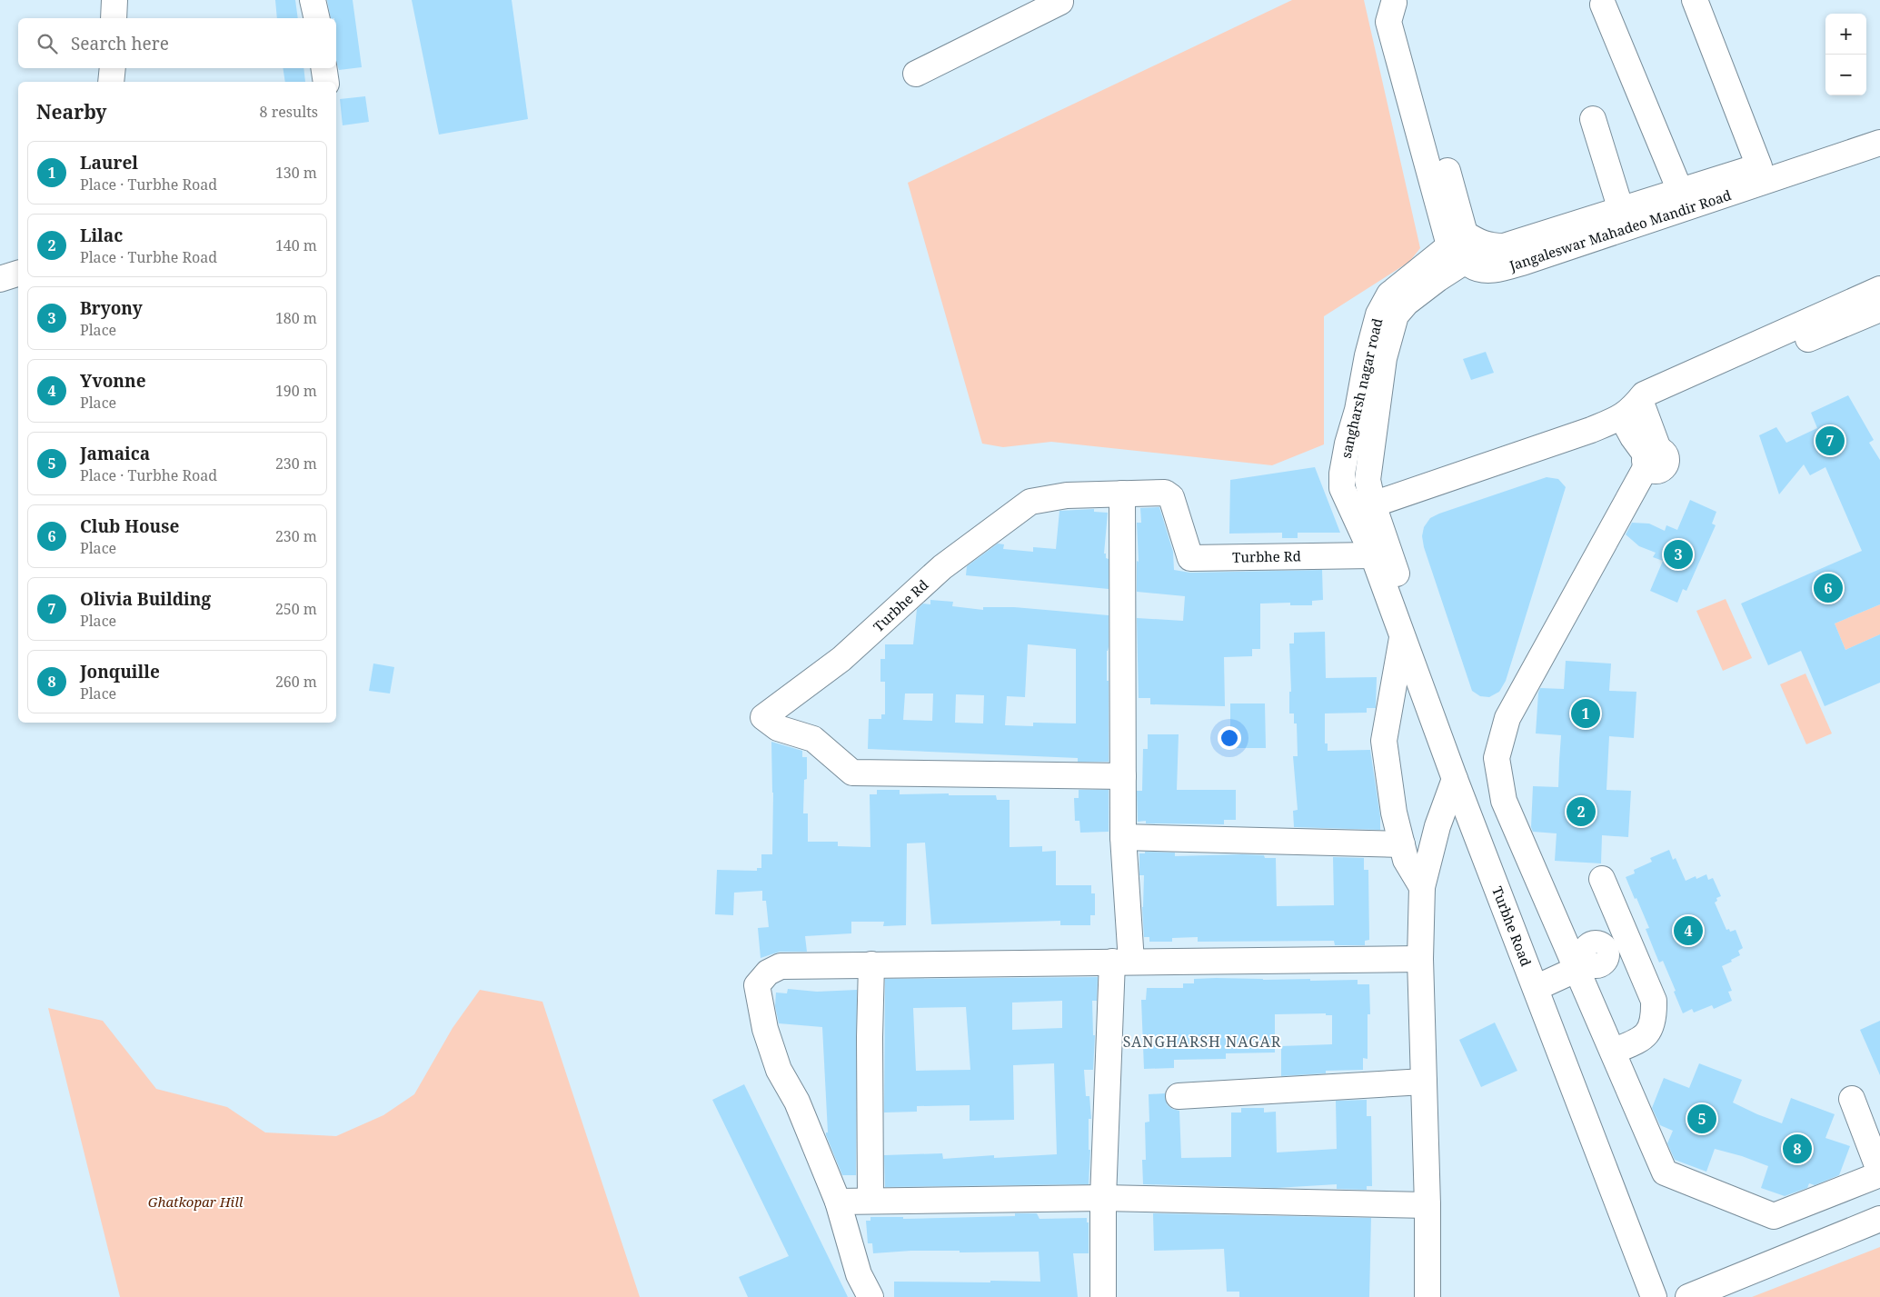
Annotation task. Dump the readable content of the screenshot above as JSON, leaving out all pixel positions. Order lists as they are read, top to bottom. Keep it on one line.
{"streets":{"street":["Jangaleswar Mahadeo Mandir Road","Turbhe Rd","Turbhe Road"]},"crossings":[["Turbhe Rd","Turbhe Road"]],"districts":["SANGHARSH NAGAR"],"parks":["Ghatkopar Hill"],"page":{"map_buttons":["+","−"],"search":"Search here","heading":["Nearby","8 results"],"list":[{"mark":"1","name":"Laurel","note":"Place · Turbhe Road","value":"130 m"},{"mark":"2","name":"Lilac","note":"Place · Turbhe Road","value":"140 m"},{"mark":"3","name":"Bryony","note":"Place","value":"180 m"},{"mark":"4","name":"Yvonne","note":"Place","value":"190 m"},{"mark":"5","name":"Jamaica","note":"Place · Turbhe Road","value":"230 m"},{"mark":"6","name":"Club House","note":"Place","value":"230 m"},{"mark":"7","name":"Olivia Building","note":"Place","value":"250 m"},{"mark":"8","name":"Jonquille","note":"Place","value":"260 m"}],"pins":["7","3","6","1","2","4","5","8"]}}
